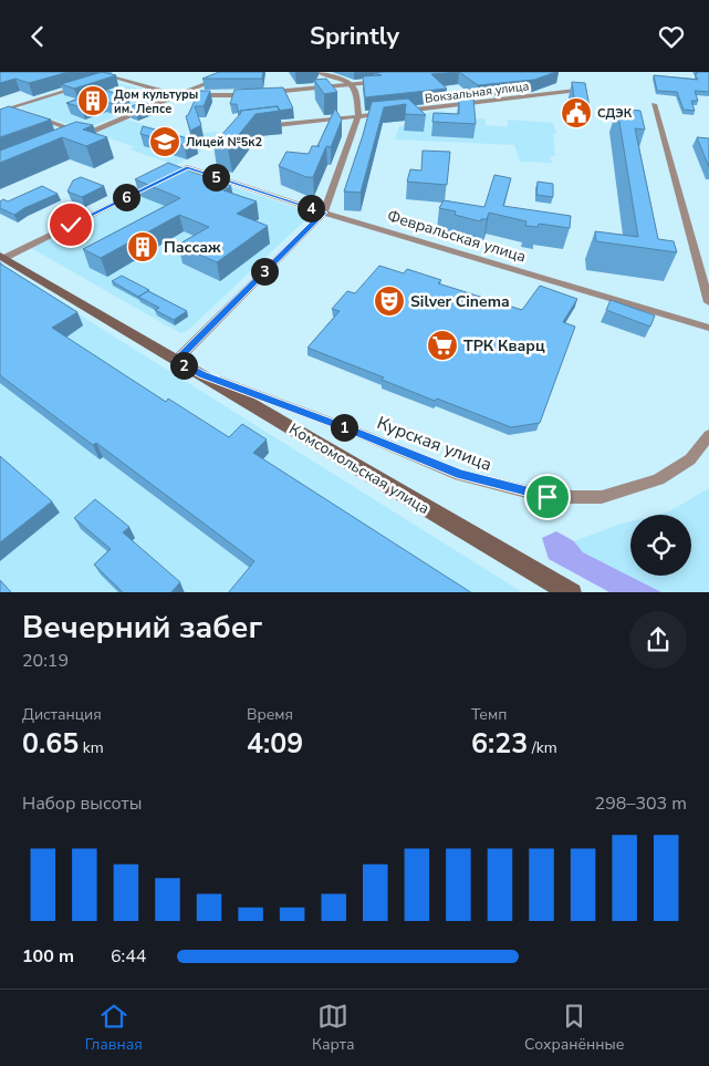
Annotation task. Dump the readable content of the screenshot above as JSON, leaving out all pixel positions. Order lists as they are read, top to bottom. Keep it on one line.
{"streets":{"main road":["Комсомольская улица"],"street":["Вокзальная улица","Февральская улица","Курская улица"]},"crossings":[["Февральская улица","Комсомольская улица"],["Курская улица","Комсомольская улица"]],"places":{"building":["Дом культуры им. Лепсе","Пассаж"],"public building":["СДЭК"],"school or university":["Лицей №5к2"],"theatre":["Silver Cinema"],"supermarket":["ТРК Кварц"]},"page":{"header":"Sprintly","pins":["5","6","4","3","2","1"],"heading":["Вечерний забег","20:19"],"stats":[["Дистанция","0.65 km"],["Время","4:09"],["Темп","6:23 /km"]],"chart":["Набор высоты","298–303 m"],"list":[{"name":"100 m","note":"6:44"}],"tabs":["Главная","Карта","Сохранённые"]}}
